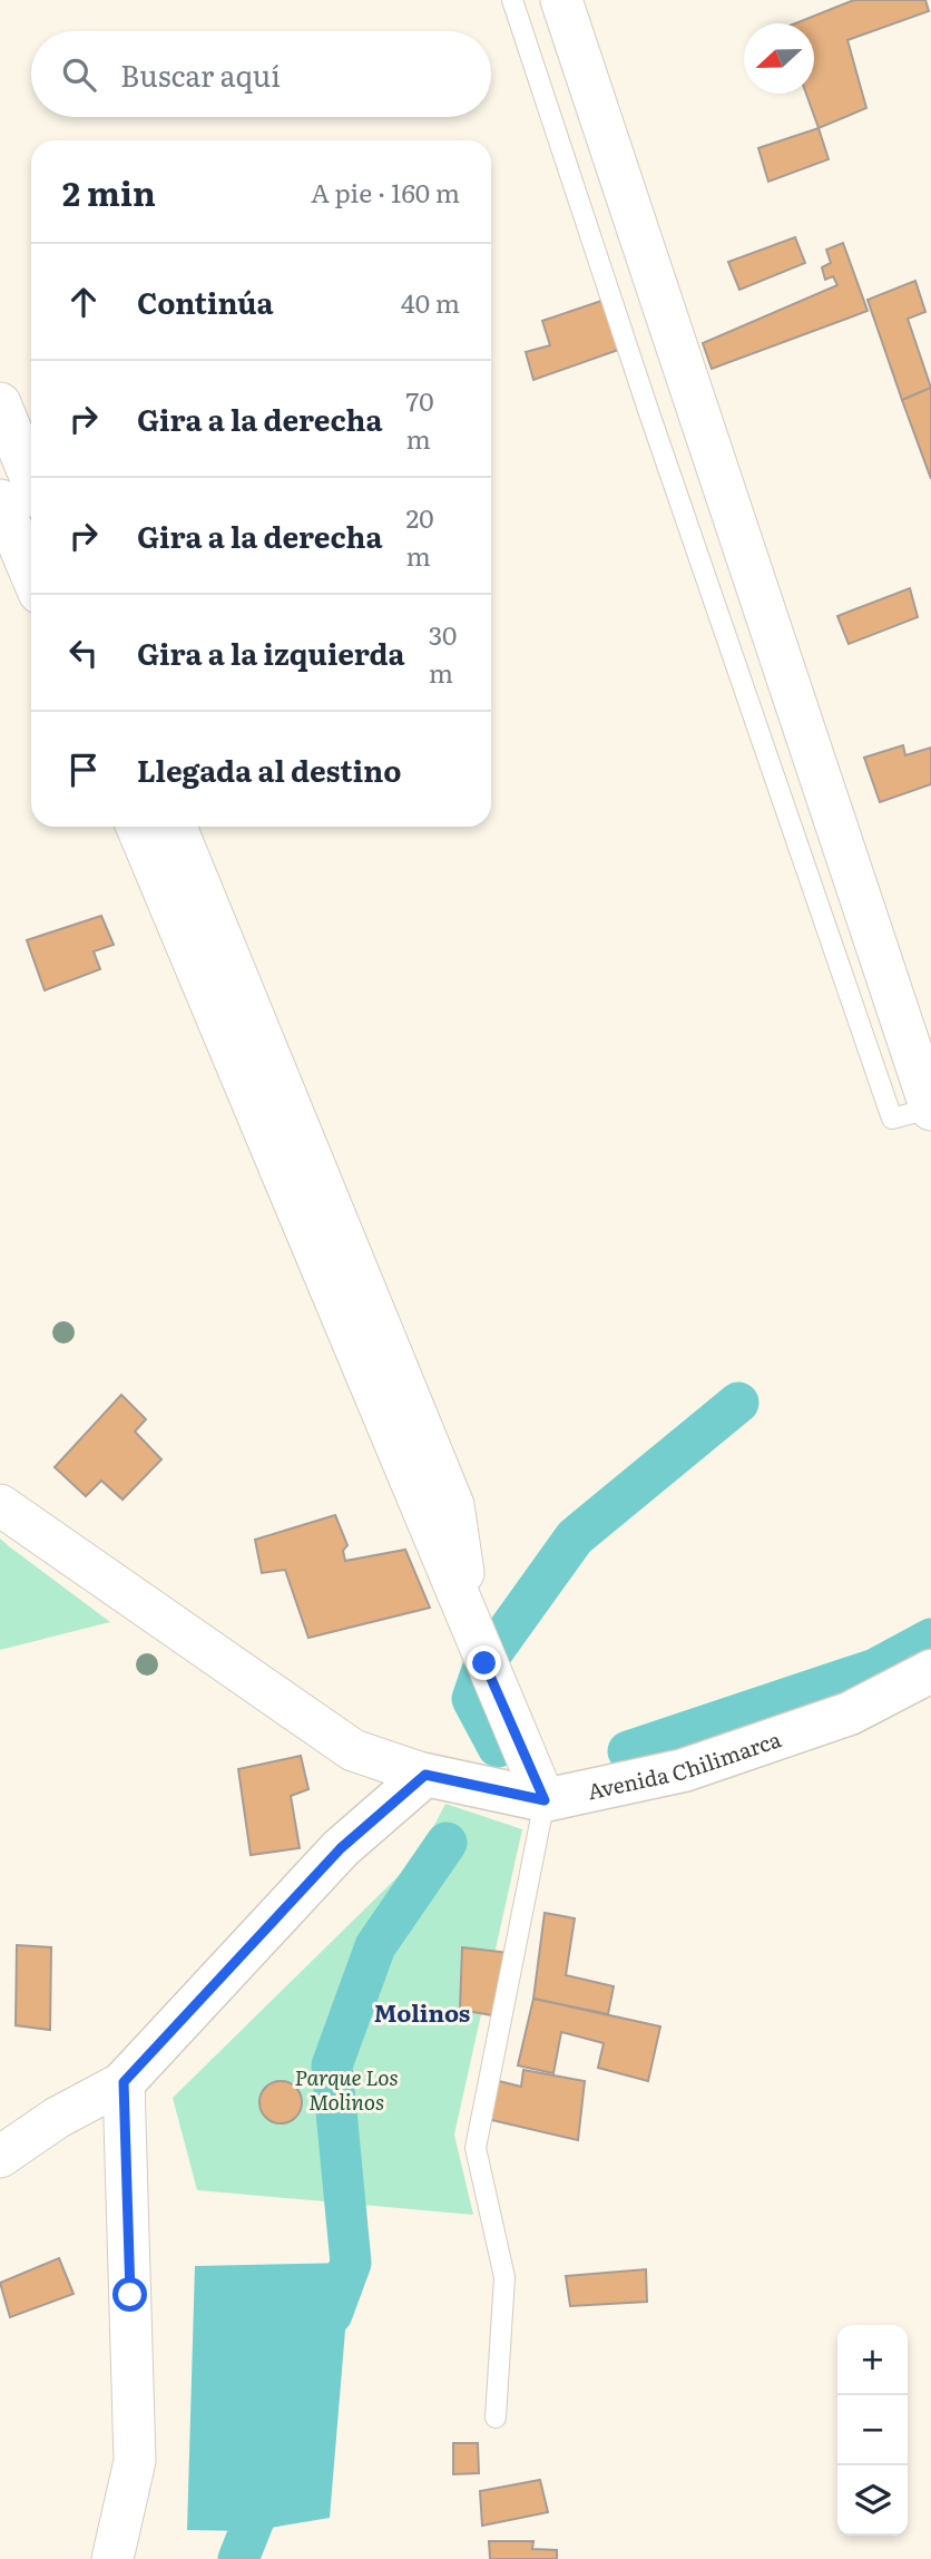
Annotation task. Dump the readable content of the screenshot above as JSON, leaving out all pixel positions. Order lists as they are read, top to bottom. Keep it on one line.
{"streets":{"street":["Avenida Chilimarca"]},"districts":["Molinos"],"parks":["Parque Los Molinos"],"north":"left","page":{"search":"Buscar aquí","heading":["2 min","A pie · 160 m"],"list":[["Continúa","40 m"],["Gira a la derecha","70 m"],["Gira a la derecha","20 m"],["Gira a la izquierda","30 m"],"Llegada al destino"],"map_buttons":["+","−"]}}
